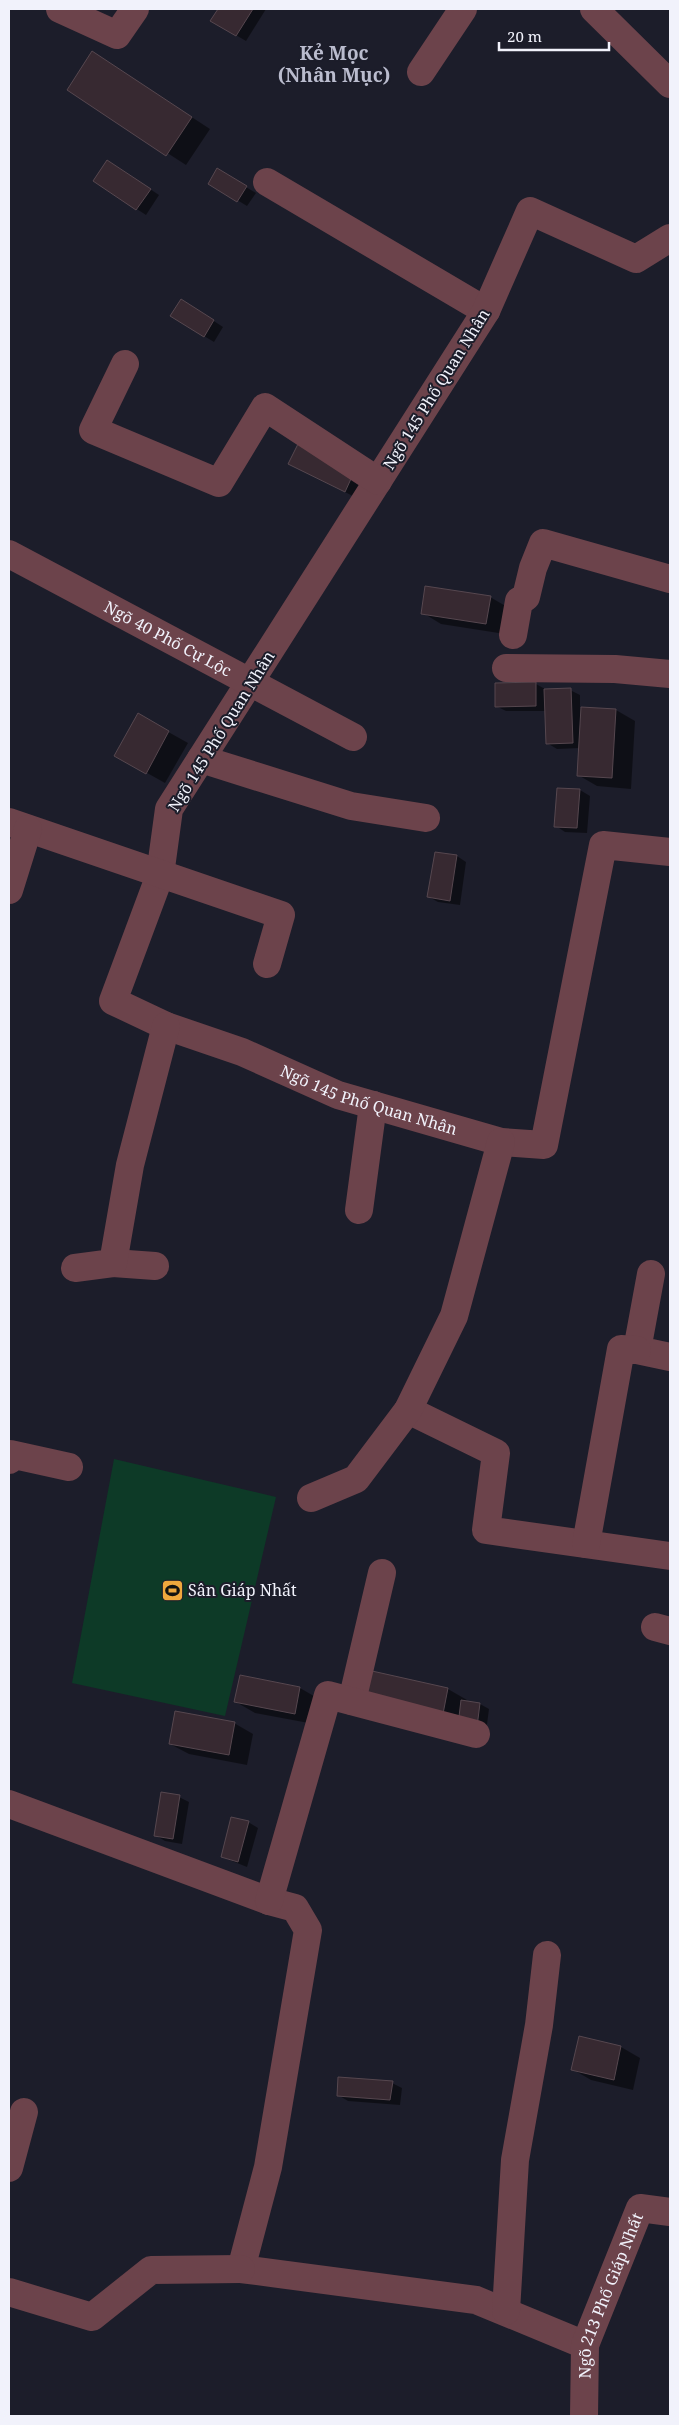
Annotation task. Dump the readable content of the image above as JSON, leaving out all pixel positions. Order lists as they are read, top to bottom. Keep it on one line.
{"streets":{"street":["Ngõ 145 Phố Quan Nhân","Ngõ 40 Phố Cự Lộc","Ngõ 213 Phố Giáp Nhất"]},"districts":["Kẻ Mọc (Nhân Mục)"],"places":{"sports":["Sân Giáp Nhất"]},"scale_bar":"20 m"}
